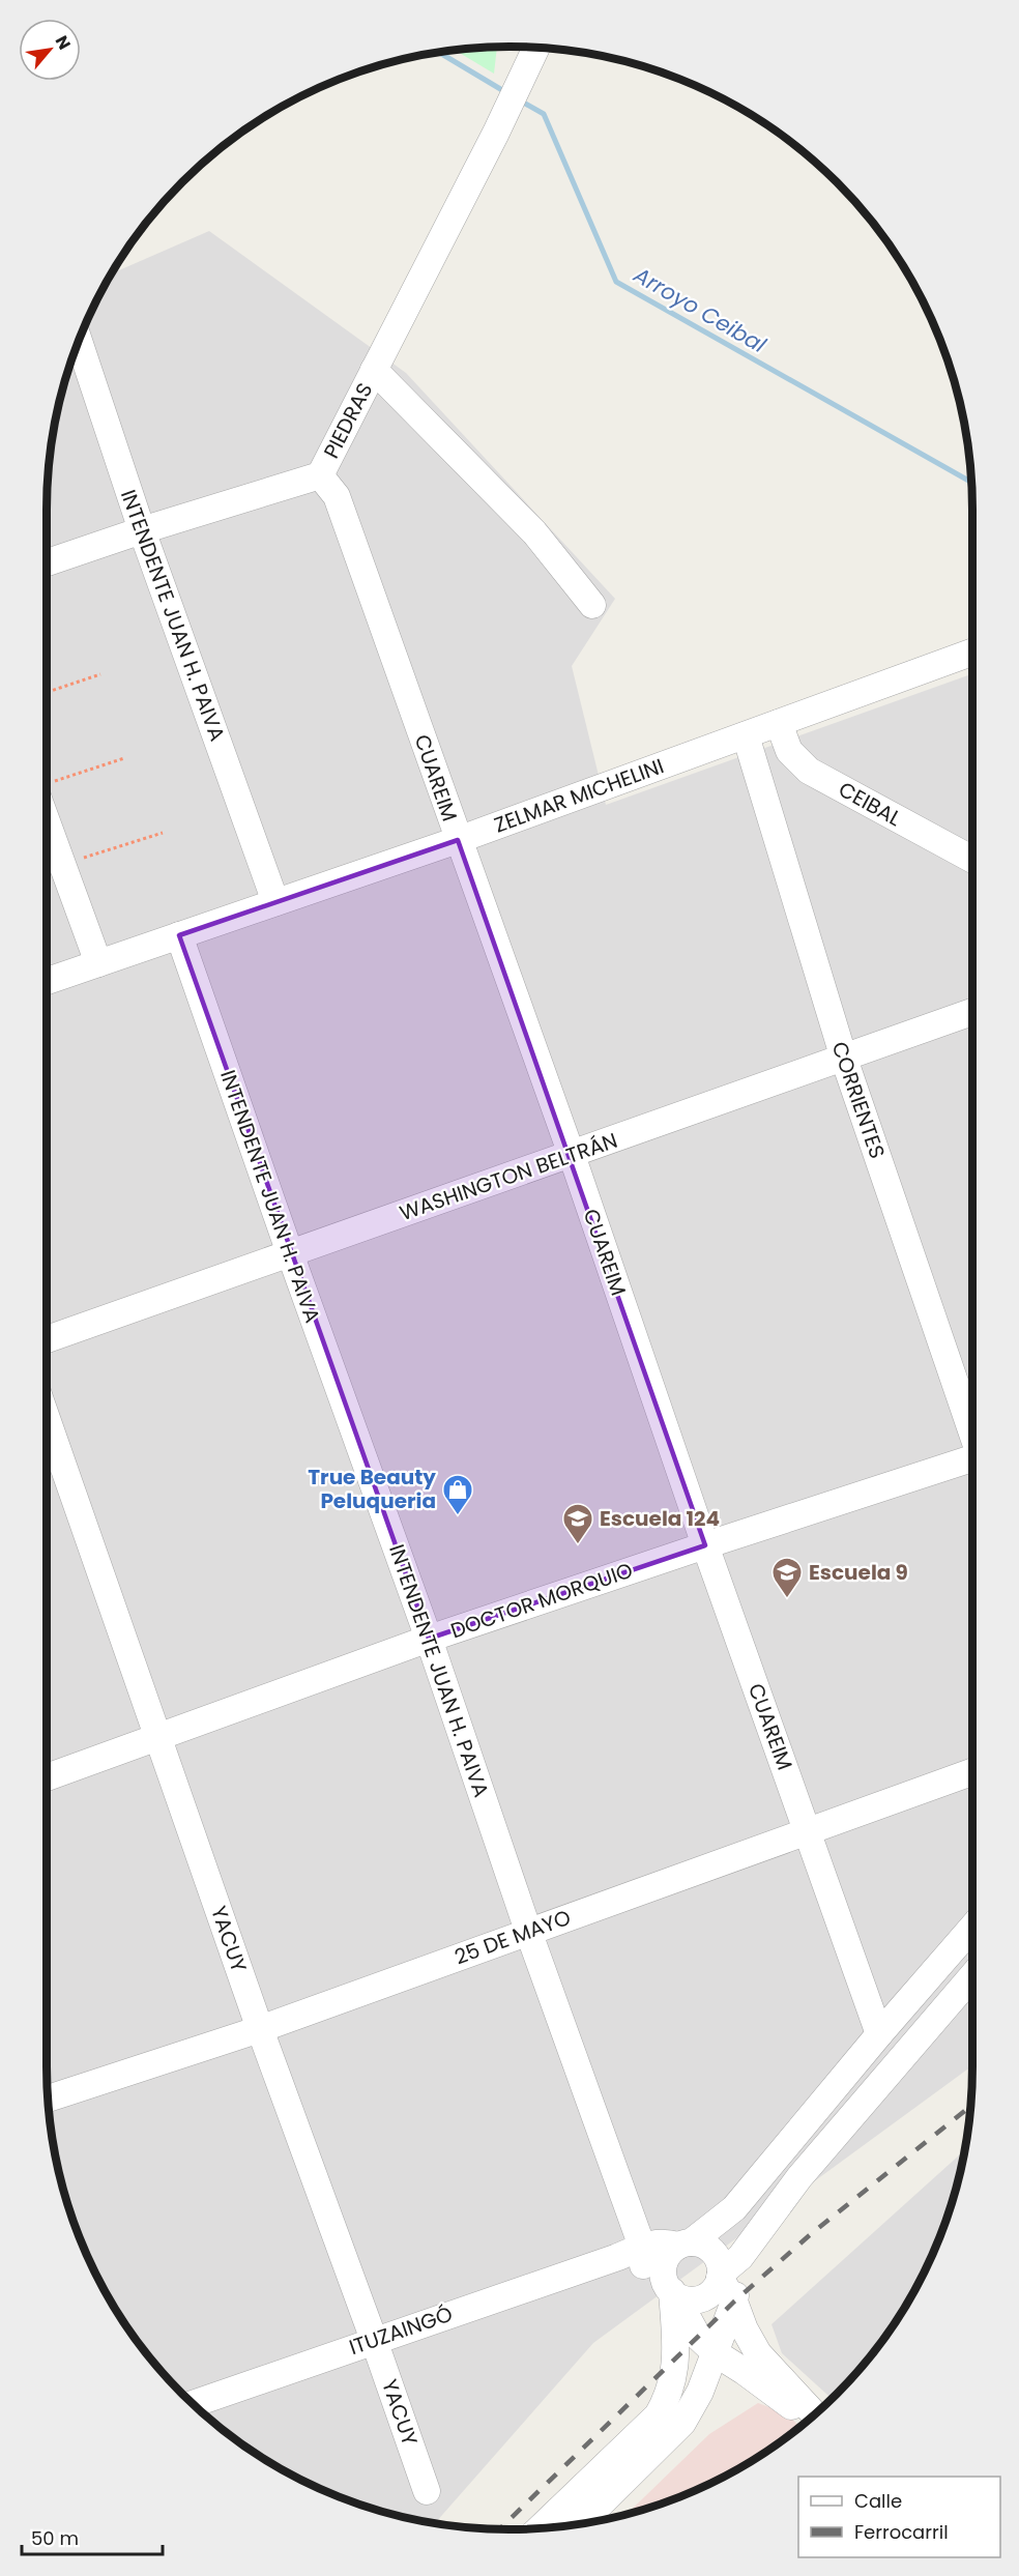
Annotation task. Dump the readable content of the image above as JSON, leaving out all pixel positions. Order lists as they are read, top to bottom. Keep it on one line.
{"streets":{"street":["PIEDRAS","INTENDENTE JUAN H. PAIVA","CUAREIM","ZELMAR MICHELINI","CEIBAL","CORRIENTES","WASHINGTON BELTRÁN","DOCTOR MORQUIO","25 DE MAYO","YACUY","ITUZAINGÓ"]},"crossings":[["PIEDRAS","INTENDENTE JUAN H. PAIVA"],["PIEDRAS","CUAREIM"],["INTENDENTE JUAN H. PAIVA","ZELMAR MICHELINI"],["INTENDENTE JUAN H. PAIVA","WASHINGTON BELTRÁN"],["INTENDENTE JUAN H. PAIVA","DOCTOR MORQUIO"],["INTENDENTE JUAN H. PAIVA","25 DE MAYO"],["INTENDENTE JUAN H. PAIVA","ITUZAINGÓ"],["CUAREIM","ZELMAR MICHELINI"],["CUAREIM","WASHINGTON BELTRÁN"],["CUAREIM","DOCTOR MORQUIO"],["CUAREIM","25 DE MAYO"],["ZELMAR MICHELINI","CEIBAL"],["ZELMAR MICHELINI","CORRIENTES"],["CORRIENTES","WASHINGTON BELTRÁN"],["DOCTOR MORQUIO","YACUY"],["25 DE MAYO","YACUY"],["YACUY","ITUZAINGÓ"]],"water":["Arroyo Ceibal"],"places":{"shop":["True Beauty Peluqueria"],"school or university":["Escuela 124","Escuela 9"]},"legend":["Calle","Ferrocarril"],"scale_bar":"50 m","north":"top right"}
